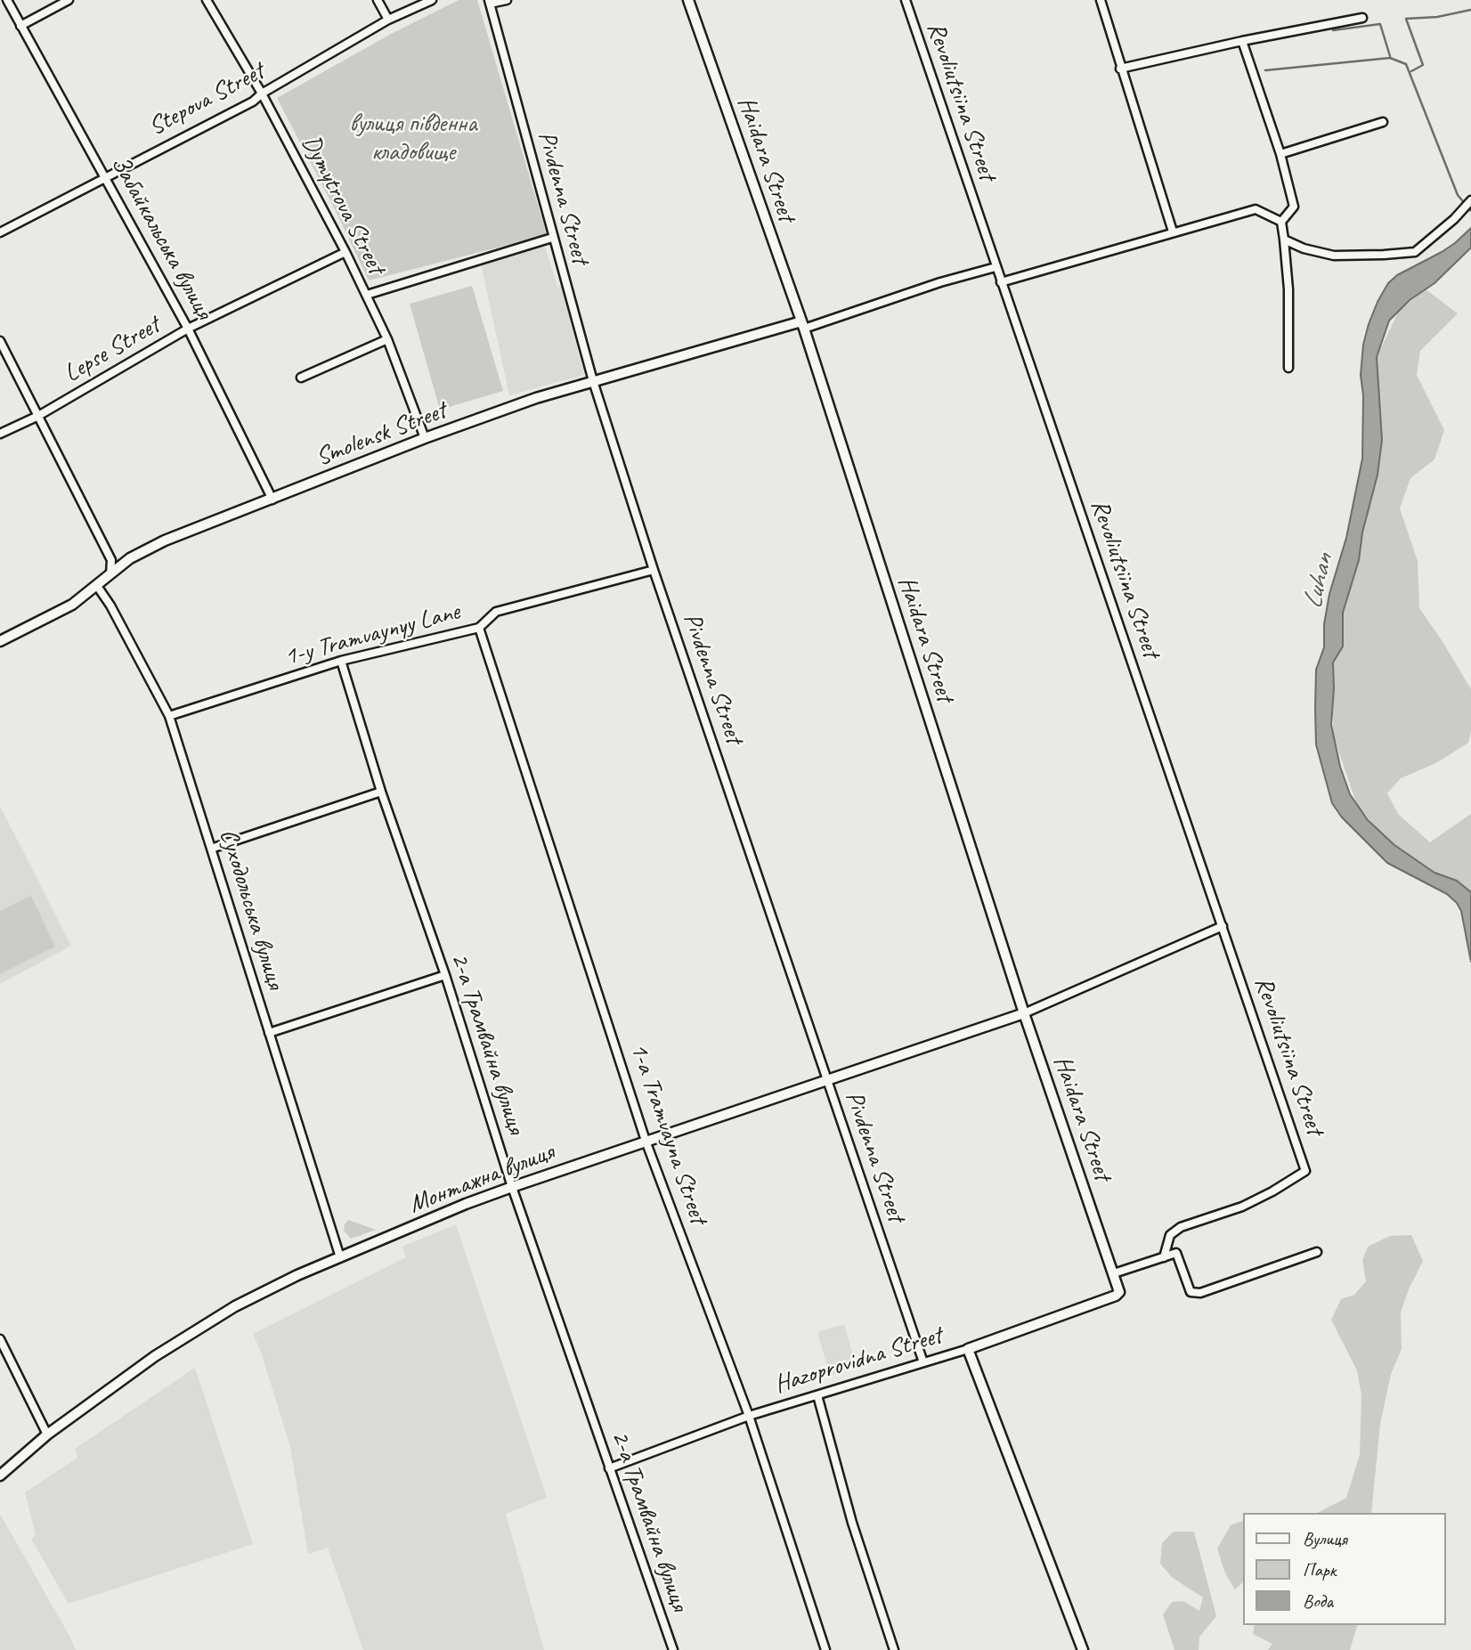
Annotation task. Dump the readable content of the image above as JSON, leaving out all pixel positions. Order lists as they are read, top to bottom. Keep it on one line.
{"streets":{"street":["Stepova Street","Revoliutsiina Street","Haidara Street","Pivdenna Street","Dymytrova Street","Забайкальська вулиця","Lepse Street","Smolensk Street","1-y Tramvaynyy Lane","Суходольська вулиця","2-а Трамвайна вулиця","1-a Tramvayna Street","Монтажна вулиця","Hazoprovidna Street"]},"crossings":[["Stepova Street","Dymytrova Street"],["Stepova Street","Забайкальська вулиця"],["Haidara Street","Smolensk Street"],["Haidara Street","Монтажна вулиця"],["Haidara Street","Hazoprovidna Street"],["Pivdenna Street","Smolensk Street"],["Pivdenna Street","1-y Tramvaynyy Lane"],["Pivdenna Street","Монтажна вулиця"],["Pivdenna Street","Hazoprovidna Street"],["Dymytrova Street","Lepse Street"],["Dymytrova Street","Smolensk Street"],["Забайкальська вулиця","Lepse Street"],["Забайкальська вулиця","Smolensk Street"],["Smolensk Street","Суходольська вулиця"],["1-y Tramvaynyy Lane","Суходольська вулиця"],["1-y Tramvaynyy Lane","2-а Трамвайна вулиця"],["1-y Tramvaynyy Lane","1-a Tramvayna Street"],["Суходольська вулиця","Монтажна вулиця"],["2-а Трамвайна вулиця","Монтажна вулиця"],["2-а Трамвайна вулиця","Hazoprovidna Street"],["1-a Tramvayna Street","Монтажна вулиця"],["1-a Tramvayna Street","Hazoprovidna Street"]],"water":["Luhan"],"parks":["вулиця південна кладовище"],"legend":["Вулиця","Парк","Вода"]}
